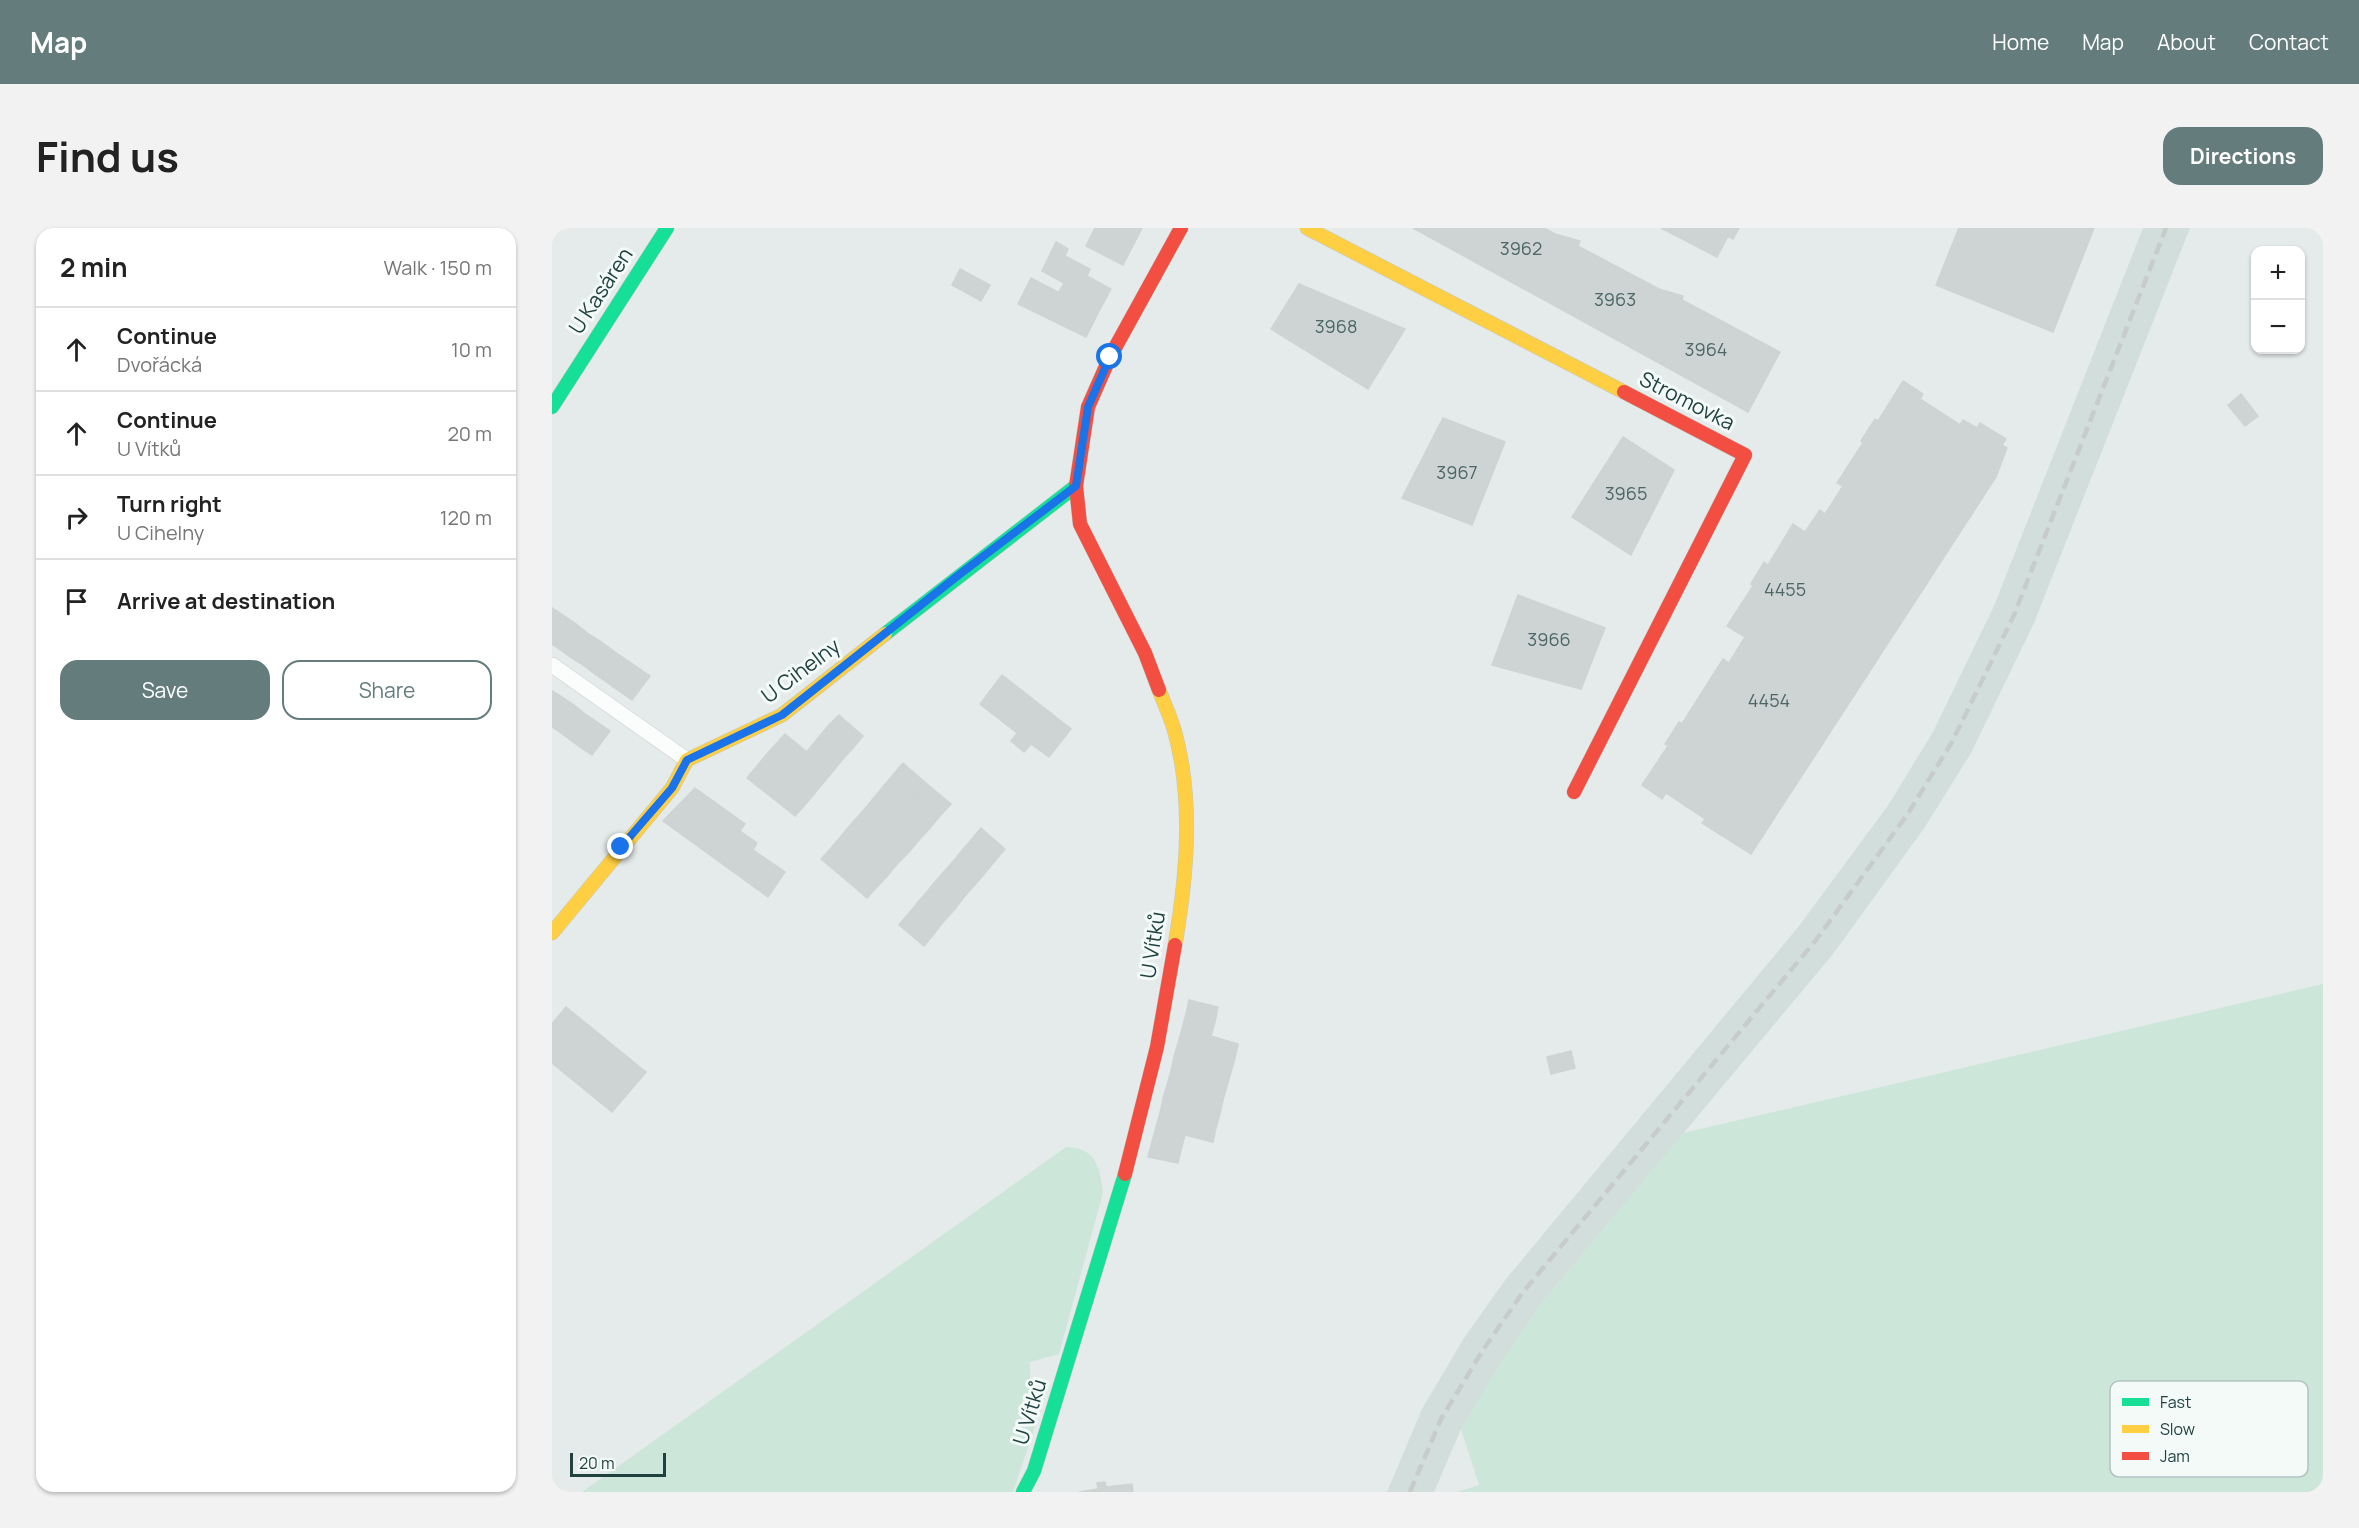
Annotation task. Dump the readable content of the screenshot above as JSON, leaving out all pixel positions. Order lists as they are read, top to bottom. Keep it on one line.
{"streets":{"street":["U Kasáren","Stromovka","U Cihelny","U Vítků"]},"crossings":[["U Cihelny","U Vítků"]],"house_numbers":["3962","3963","3968","3964","3967","3965","4455","3966","4454"],"legend":["Fast","Slow","Jam"],"scale_bar":"20 m","page":{"header":"Map","nav":["Home","Map","About","Contact"],"title":"Find us","buttons":["Directions",["Save","Share"]],"heading":["2 min","Walk · 150 m"],"map_buttons":["+","−"],"list":[["Continue","Dvořácká","10 m"],["Continue","U Vítků","20 m"],["Turn right","U Cihelny","120 m"],"Arrive at destination"],"scale":"20 m"}}
